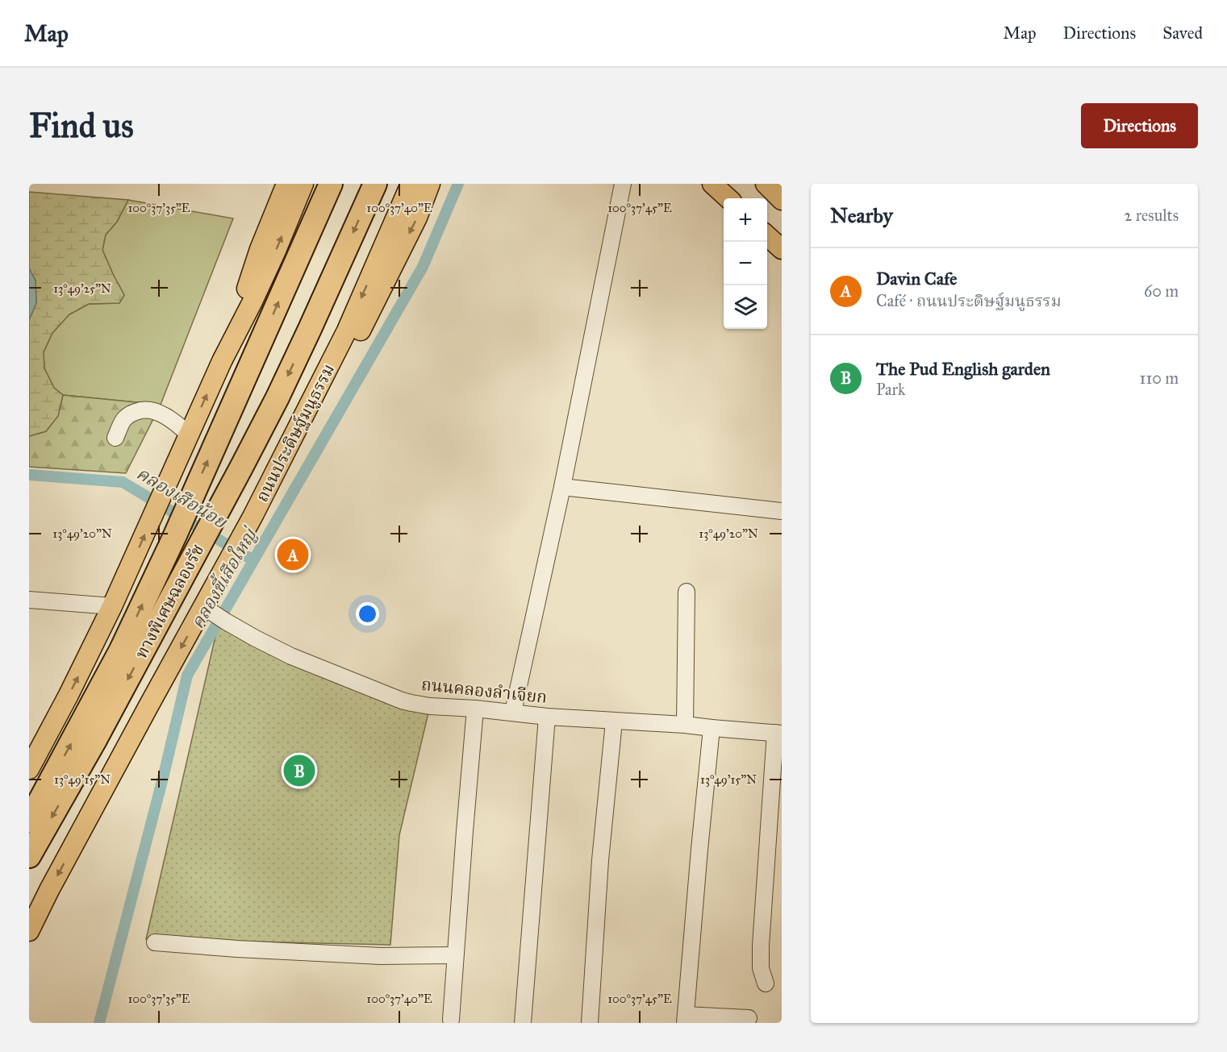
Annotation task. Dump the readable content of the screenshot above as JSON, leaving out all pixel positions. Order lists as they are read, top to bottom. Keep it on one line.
{"streets":{"highway":["ทางพิเศษฉลองรัช"],"main road":["ถนนประดิษฐ์มนูธรรม"],"street":["ถนนคลองลำเจียก"]},"crossings":[["ถนนประดิษฐ์มนูธรรม","ถนนคลองลำเจียก"]],"water":["คลองเสือน้อย","คลองขี้เสือใหญ่"],"page":{"header":"Map","nav":["Map","Directions","Saved"],"buttons":"Directions","title":"Find us","heading":["Nearby","2 results"],"map_buttons":["+","−"],"list":[{"mark":"A","name":"Davin Cafe","note":"Café · ถนนประดิษฐ์มนูธรรม","value":"60 m"},{"mark":"B","name":"The Pud English garden","note":"Park","value":"110 m"}],"pins":["A","B"]},"coordinates":["100°37'35\"E","100°37'40\"E","100°37'45\"E","13°49'25\"N","13°49'20\"N","13°49'15\"N"]}
